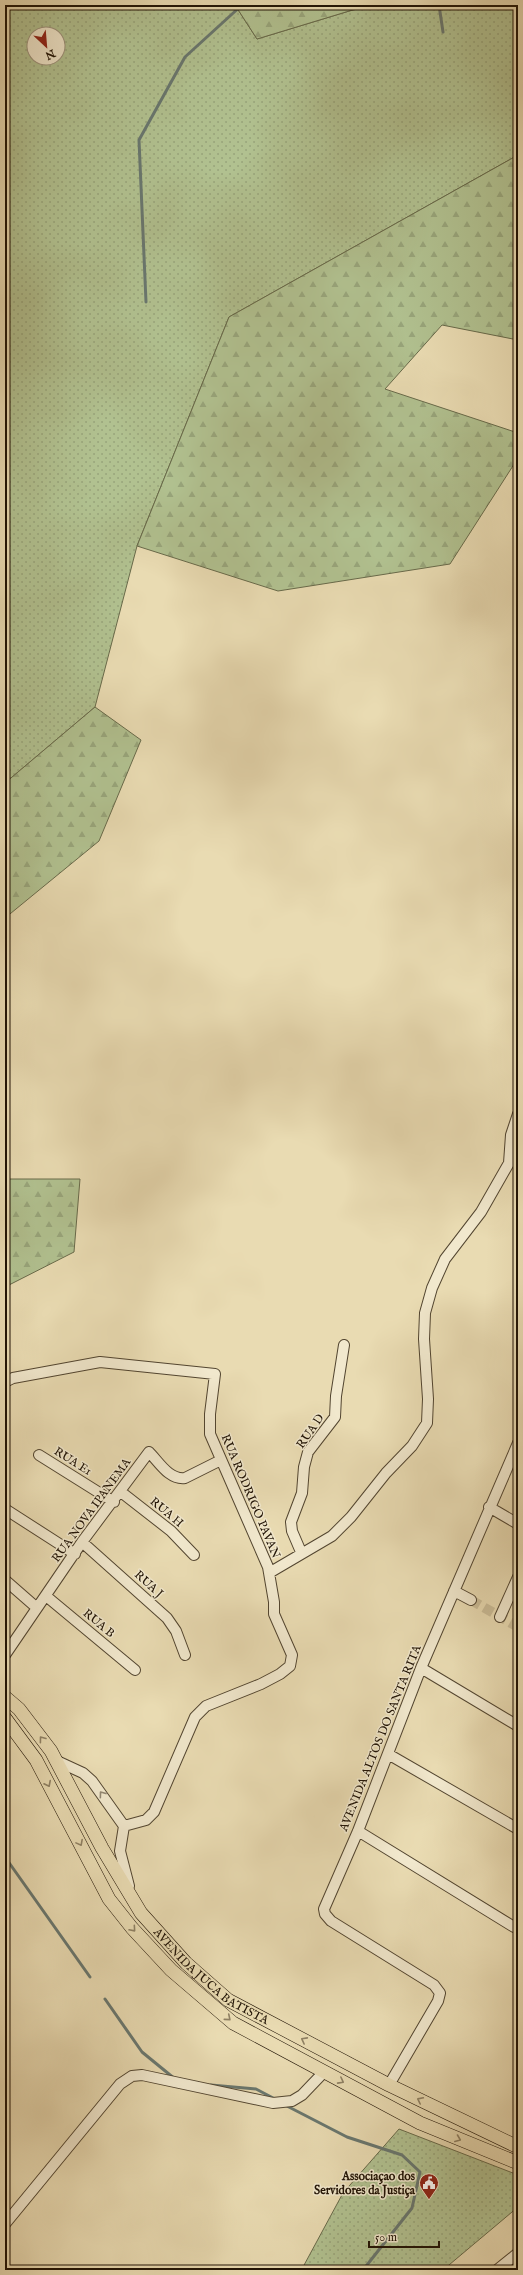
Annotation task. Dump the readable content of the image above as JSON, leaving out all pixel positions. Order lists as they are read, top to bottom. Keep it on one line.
{"streets":{"main road":["AVENIDA JUCA BATISTA"],"street":["RUA D","RUA E1","RUA RODRIGO PAVAN","RUA NOVA IPANEMA","RUA H","RUA J","RUA B","AVENIDA ALTOS DO SANTA RITA"]},"crossings":[["RUA E1","RUA NOVA IPANEMA"],["RUA RODRIGO PAVAN","RUA NOVA IPANEMA"],["RUA NOVA IPANEMA","RUA H"],["RUA NOVA IPANEMA","RUA J"],["RUA NOVA IPANEMA","RUA B"],["AVENIDA ALTOS DO SANTA RITA","AVENIDA JUCA BATISTA"]],"places":{"public building":["Associaçao dos Servidores da Justiça"]},"scale_bar":"50 m","north":"bottom right"}
